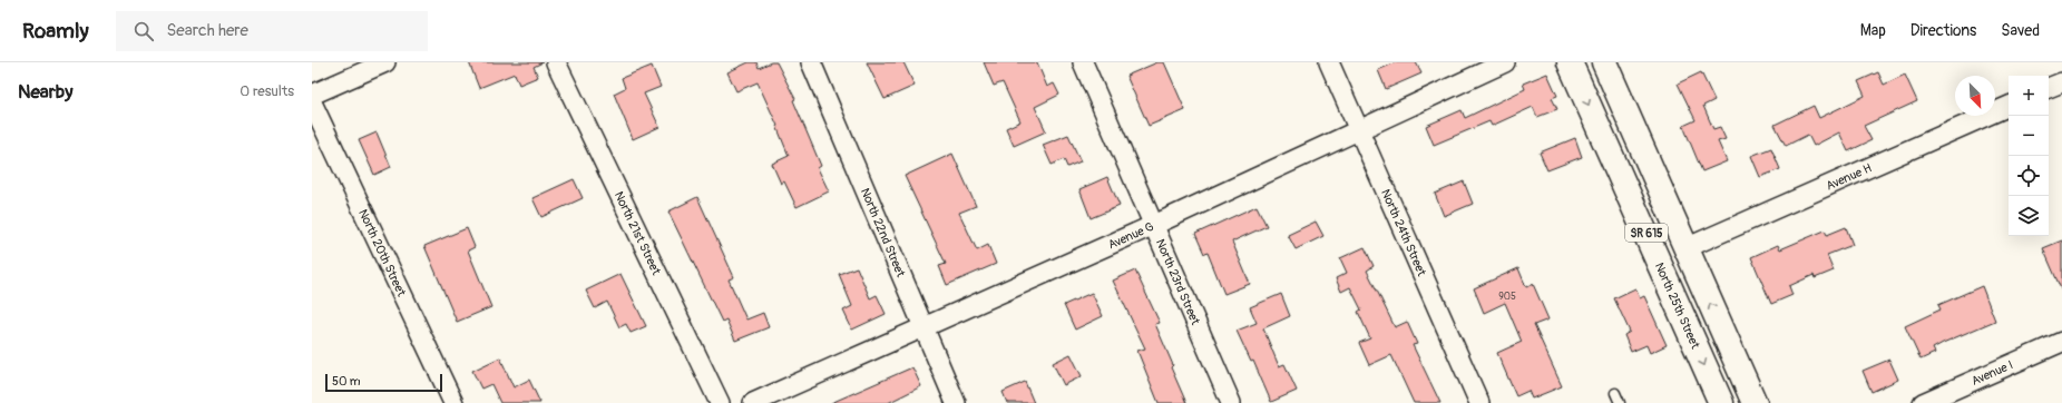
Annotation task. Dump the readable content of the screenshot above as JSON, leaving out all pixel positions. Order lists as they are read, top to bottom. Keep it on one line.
{"streets":{"main road":["SR 615","North 25th Street"],"street":["Avenue H","North 21st Street","North 22nd Street","North 24th Street","Avenue G","North 20th Street","North 23rd Street","Avenue I"]},"crossings":[["Avenue H","SR 615"],["North 22nd Street","Avenue G"],["North 24th Street","Avenue G"],["Avenue G","North 23rd Street"]],"house_numbers":["905"],"scale_bar":"50 m","north":"bottom right","page":{"header":"Roamly","search":"Search here","nav":["Map","Directions","Saved"],"heading":["Nearby","0 results"],"map_buttons":["+","−"],"scale":"50 m"}}
